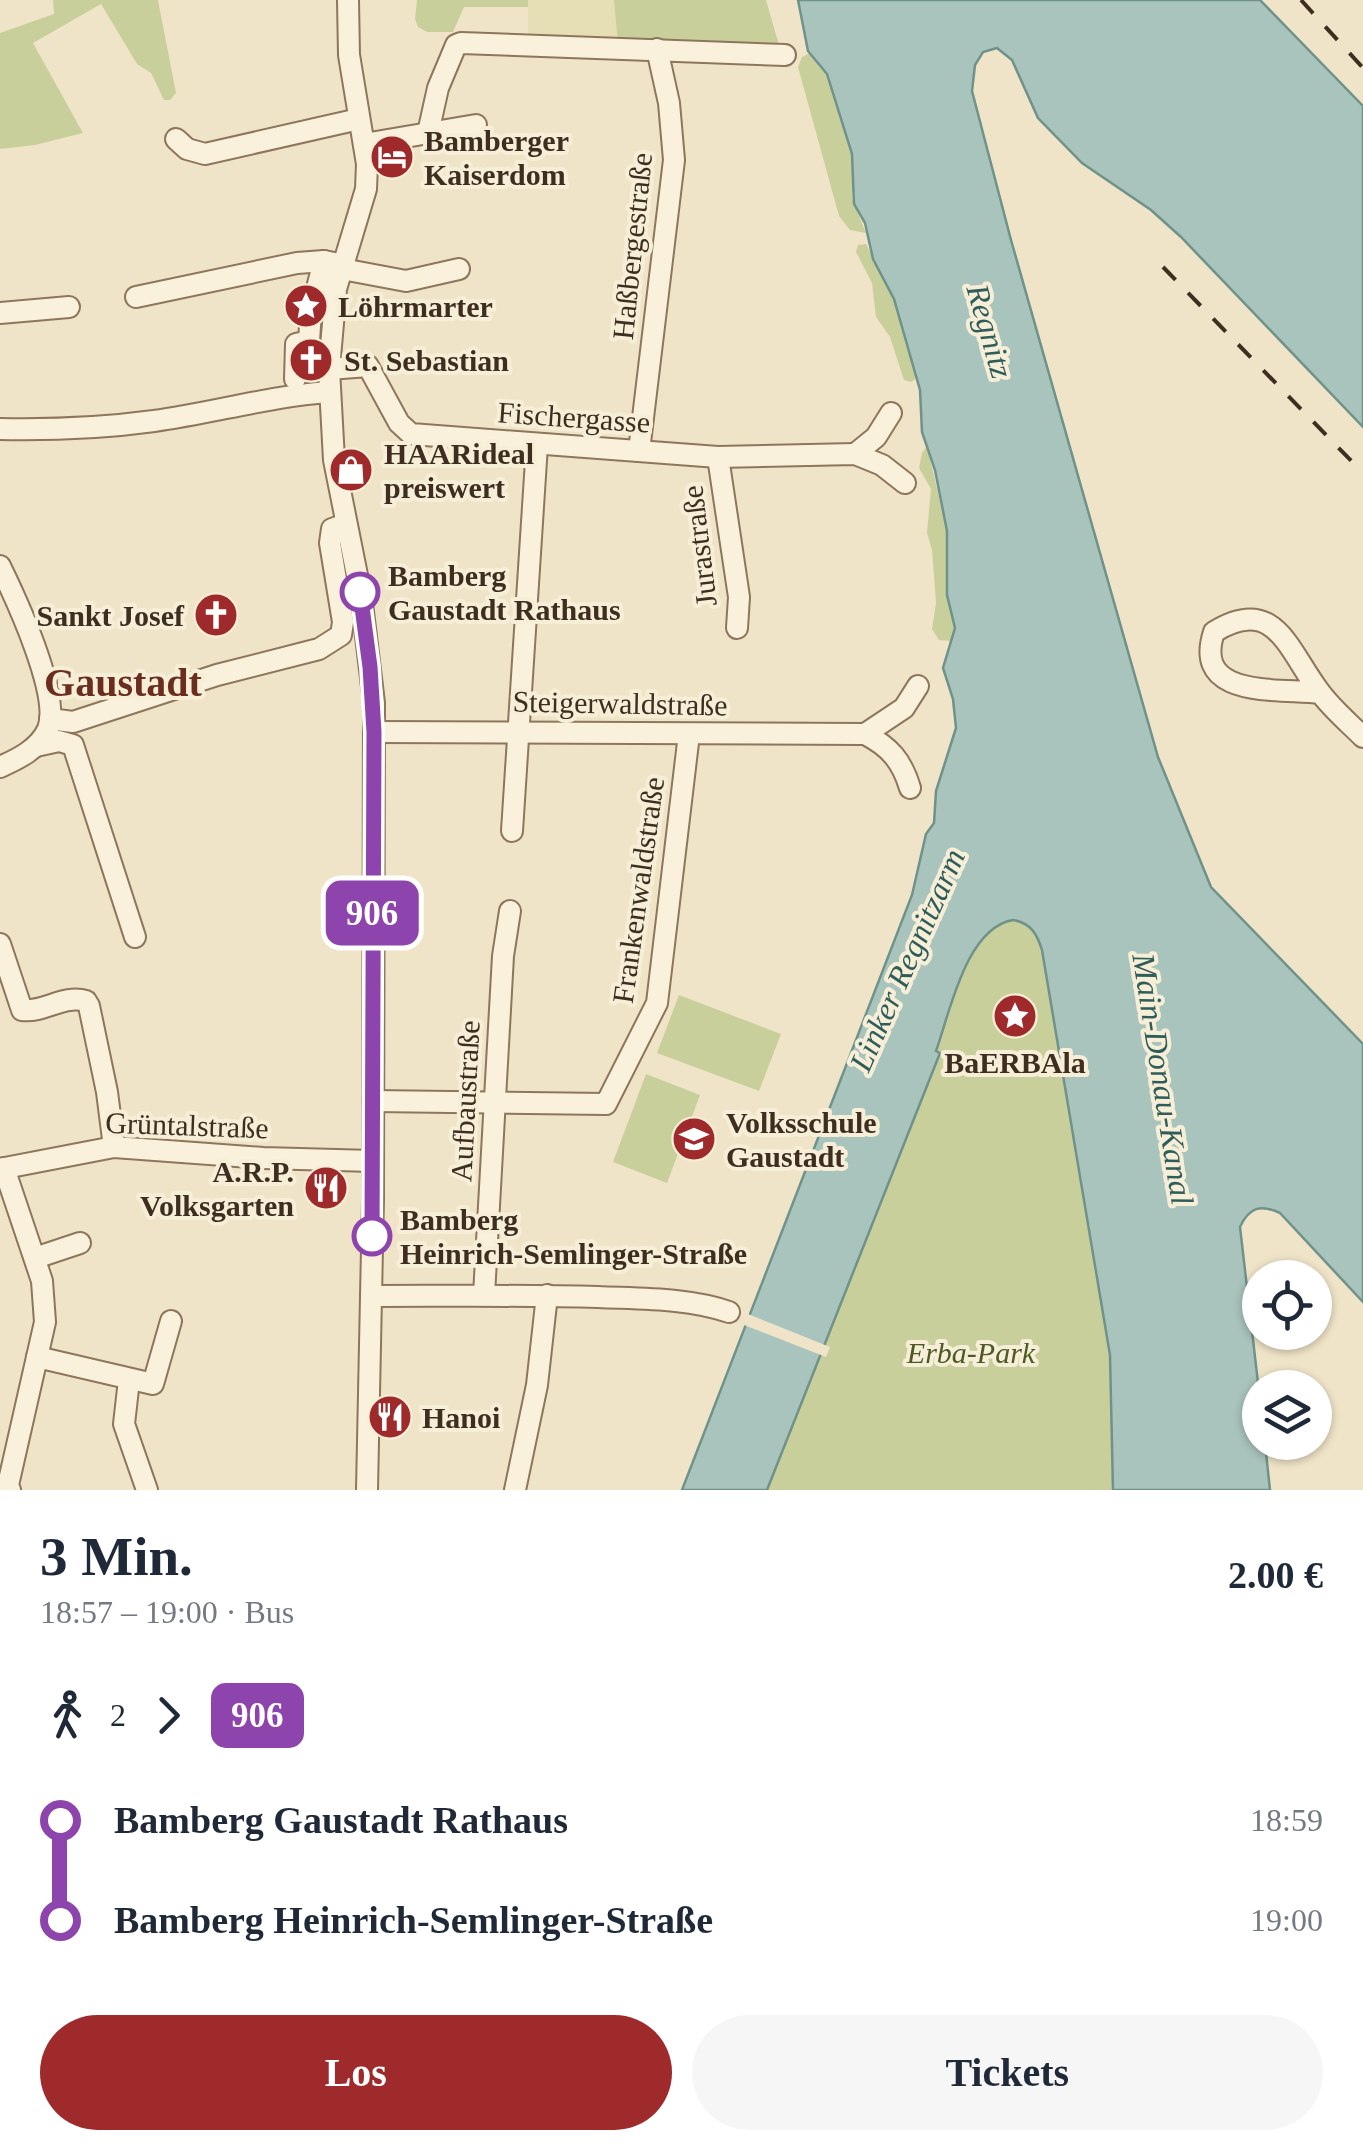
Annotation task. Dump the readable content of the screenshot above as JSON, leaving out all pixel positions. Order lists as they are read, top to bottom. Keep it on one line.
{"streets":{"street":["Haßbergestraße","Fischergasse","Jurastraße","Steigerwaldstraße","Frankenwaldstraße","Aufbaustraße","Grüntalstraße"]},"crossings":[["Haßbergestraße","Fischergasse"],["Fischergasse","Jurastraße"],["Steigerwaldstraße","Frankenwaldstraße"],["Frankenwaldstraße","Aufbaustraße"]],"districts":["Gaustadt"],"water":["Regnitz","Linker Regnitzarm","Main-Donau-Kanal"],"parks":["Erba-Park"],"places":{"hotel":["Bamberger Kaiserdom"],"place":["Löhrmarter","BaERBAla"],"church":["St. Sebastian","Sankt Josef"],"shop":["HAARideal preiswert"],"other":["Bamberg Gaustadt Rathaus","Bamberg Heinrich-Semlinger-Straße"],"school or university":["Volksschule Gaustadt"],"restaurant":["A.R.P. Volksgarten","Hanoi"]},"lines":["bus line 906"],"page":{"on_map":"906","heading":["3 Min.","18:57 – 19:00 · Bus","2.00 €"],"legs":["2","906"],"list":[{"name":"Bamberg Gaustadt Rathaus","value":"18:59"},{"name":"Bamberg Heinrich-Semlinger-Straße","value":"19:00"}],"buttons":["Los","Tickets"]}}
